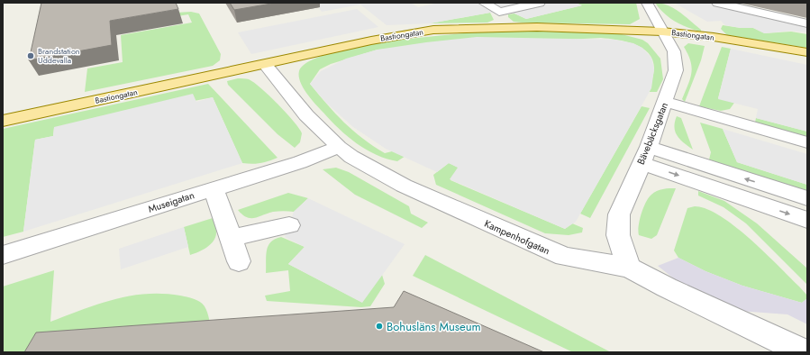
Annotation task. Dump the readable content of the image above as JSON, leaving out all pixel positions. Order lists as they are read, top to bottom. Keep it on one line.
{"streets":{"main road":["Bastiongatan"],"street":["Bävebäcksgatan","Museigatan","Kampenhofgatan"]},"crossings":[["Bastiongatan","Bävebäcksgatan"],["Bastiongatan","Kampenhofgatan"],["Bävebäcksgatan","Kampenhofgatan"],["Museigatan","Kampenhofgatan"]],"places":["Brandstation Uddevalla","Bohusläns Museum"]}
